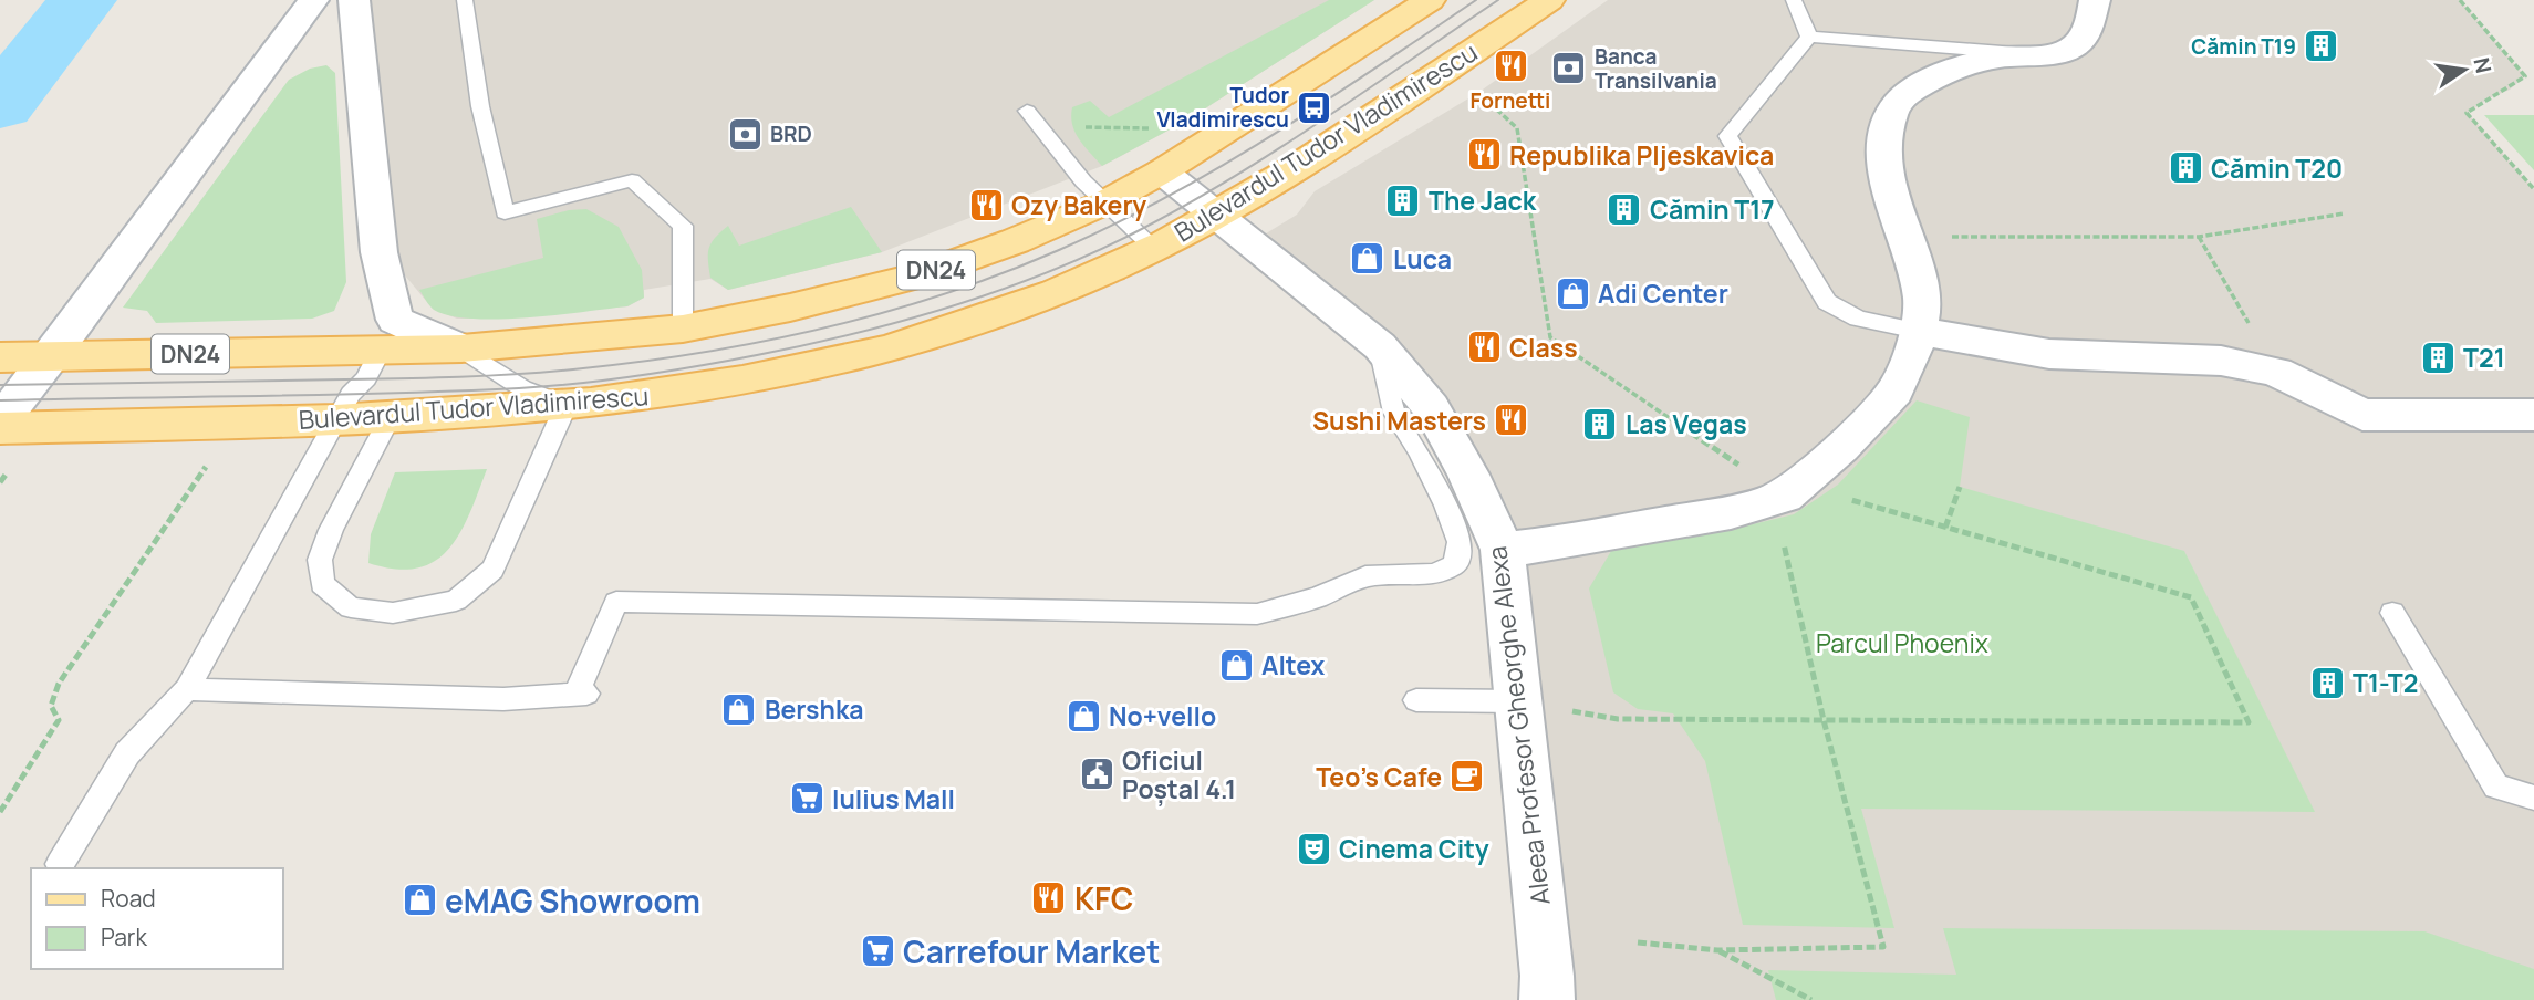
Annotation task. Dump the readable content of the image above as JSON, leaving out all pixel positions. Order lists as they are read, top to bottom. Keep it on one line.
{"streets":{"main road":["Bulevardul Tudor Vladimirescu","DN24"],"street":["Aleea Profesor Gheorghe Alexa"]},"crossings":[["Bulevardul Tudor Vladimirescu","Aleea Profesor Gheorghe Alexa"],["DN24","Aleea Profesor Gheorghe Alexa"]],"parks":["Parcul Phoenix"],"places":{"building":["Cămin T19","Cămin T20","The Jack","Cămin T17","T21","Las Vegas","T1-T2"],"restaurant":["Fornetti","Republika Pljeskavica","Ozy Bakery","Class","Sushi Masters","KFC"],"bank":["Banca Transilvania","BRD"],"bus stop":["Tudor Vladimirescu"],"shop":["Luca","Adi Center","Altex","Bershka","No+vello","eMAG Showroom"],"public building":["Oficiul Poștal 4.1"],"cafe":["Teo's Cafe"],"supermarket":["Iulius Mall","Carrefour Market"],"theatre":["Cinema City"]},"legend":["Road","Park"],"north":"right"}
